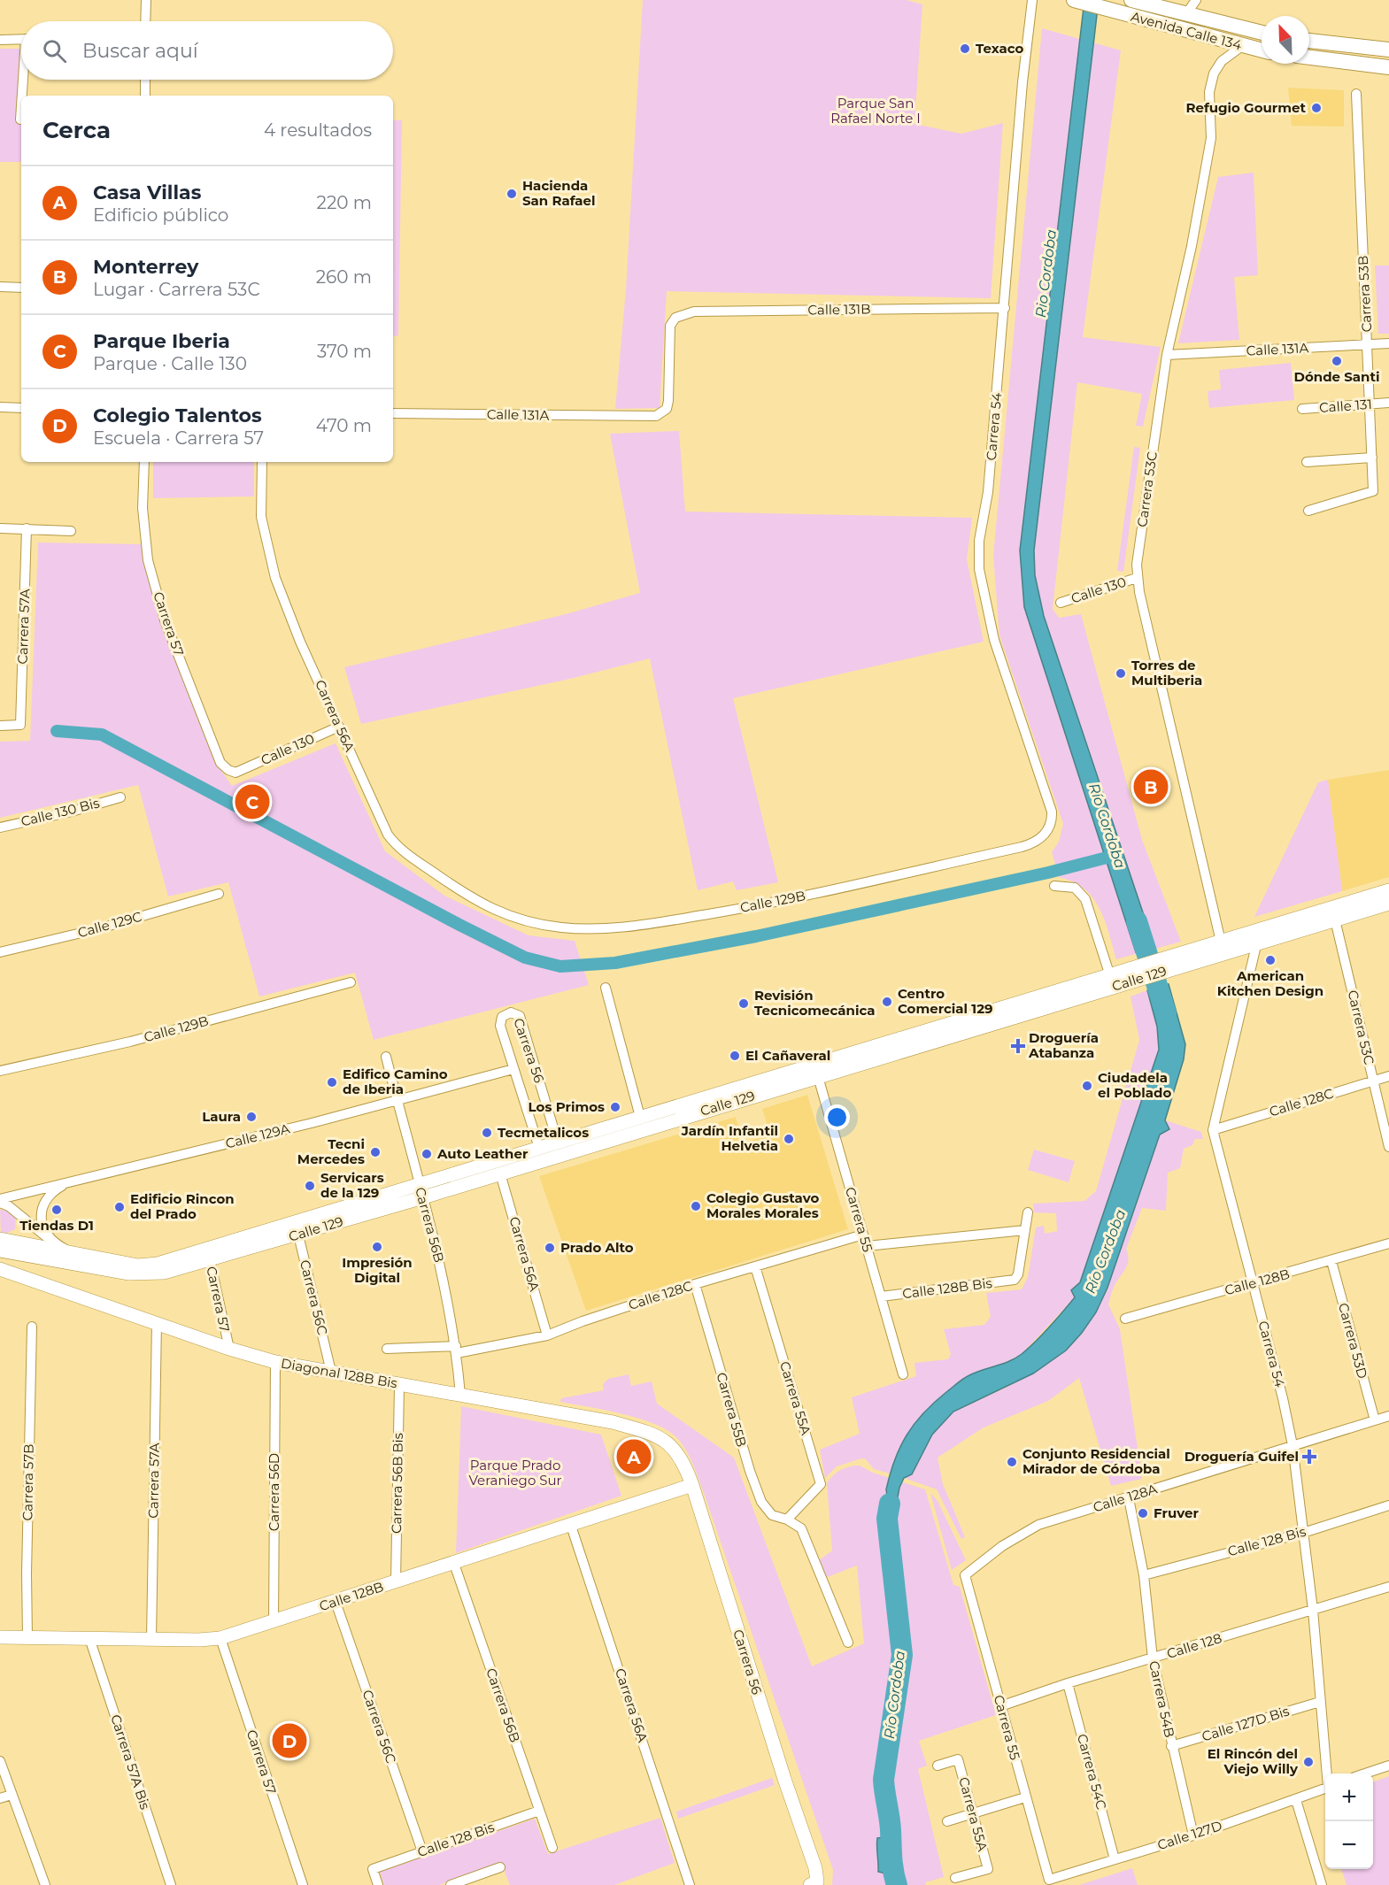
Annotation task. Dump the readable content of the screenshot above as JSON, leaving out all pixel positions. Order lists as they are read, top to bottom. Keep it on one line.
{"streets":{"main road":["Avenida Calle 134","Calle 129","Carrera 56","Calle 128B","Diagonal 128B Bis"],"street":["Carrera 53B","Calle 131B","Calle 131A","Calle 131","Carrera 54","Carrera 53C","Calle 130","Carrera 57","Carrera 57A","Carrera 56A","Calle 130 Bis","Calle 129B","Calle 129C","Calle 128C","Calle 129A","Carrera 55","Carrera 56B","Calle 128B Bis","Carrera 56C","Carrera 53D","Carrera 55A","Carrera 55B","Carrera 57B","Carrera 56B Bis","Carrera 56D","Calle 128A","Calle 128 Bis","Calle 128","Carrera 54B","Calle 127D Bis","Carrera 57A Bis","Carrera 54C","Calle 127D"]},"crossings":[["Avenida Calle 134","Carrera 53C"],["Carrera 53B","Calle 131A"],["Carrera 53B","Calle 131"],["Calle 131B","Calle 131A"],["Calle 131B","Carrera 54"],["Calle 131A","Carrera 53C"],["Carrera 54","Calle 129B"],["Carrera 54","Calle 129"],["Carrera 54","Calle 128C"],["Carrera 54","Calle 128B"],["Carrera 54","Calle 128A"],["Carrera 54","Calle 128 Bis"],["Carrera 54","Calle 128"],["Carrera 54","Calle 127D Bis"],["Carrera 53C","Calle 130"],["Carrera 53C","Calle 129"],["Carrera 53C","Calle 128C"],["Calle 130","Carrera 57"],["Calle 130","Carrera 56A"],["Carrera 57","Calle 129"],["Carrera 57","Calle 128B"],["Carrera 57","Diagonal 128B Bis"],["Carrera 57A","Calle 128B"],["Carrera 57A","Diagonal 128B Bis"],["Carrera 56A","Calle 129B"],["Carrera 56A","Calle 129"],["Carrera 56A","Calle 128C"],["Carrera 56A","Calle 128B"],["Calle 129","Carrera 56"],["Calle 129","Carrera 55"],["Calle 129","Carrera 56B"],["Calle 129","Carrera 56C"],["Carrera 56","Calle 129A"],["Carrera 56","Calle 128B"],["Carrera 56","Diagonal 128B Bis"],["Calle 128C","Carrera 55"],["Calle 128C","Carrera 56B"],["Calle 128C","Carrera 55A"],["Calle 128C","Carrera 55B"],["Calle 129A","Carrera 56B"],["Carrera 55","Calle 128B Bis"],["Carrera 55","Calle 128A"],["Carrera 55","Calle 128"],["Carrera 55","Calle 127D"],["Carrera 56B","Calle 128B"],["Carrera 56B","Diagonal 128B Bis"],["Carrera 56B","Calle 128 Bis"],["Calle 128B","Carrera 56C"],["Calle 128B","Carrera 53D"],["Calle 128B","Carrera 57B"],["Calle 128B","Carrera 56B Bis"],["Calle 128B","Carrera 56D"],["Calle 128B","Carrera 57A Bis"],["Carrera 56C","Diagonal 128B Bis"],["Carrera 56C","Calle 128 Bis"],["Carrera 53D","Calle 128A"],["Diagonal 128B Bis","Carrera 56B Bis"],["Diagonal 128B Bis","Carrera 56D"],["Carrera 55A","Carrera 55B"],["Calle 128A","Carrera 54B"],["Calle 128 Bis","Carrera 54B"],["Calle 128","Carrera 54B"],["Calle 128","Carrera 54C"],["Carrera 54B","Calle 127D Bis"],["Carrera 54B","Calle 127D"],["Carrera 54C","Calle 127D"]],"water":["Rio Cordoba","Río Cordoba"],"parks":["Parque San Rafael Norte I","Parque Prado Veraniego Sur"],"places":{"other":["Texaco","Refugio Gourmet","Hacienda San Rafael","Dónde Santi","Torres de Multiberia","American Kitchen Design","Centro Comercial 129","Revisión Tecnicomecánica","El Cañaveral","Edifico Camino de Iberia","Ciudadela el Poblado","Los Primos","Laura","Tecmetalicos","Jardín Infantil Helvetia","Tecni Mercedes","Auto Leather","Servicars de la 129","Colegio Gustavo Morales Morales","Edificio Rincon del Prado","Tiendas D1","Impresión Digital","Prado Alto","Conjunto Residencial Mirador de Córdoba","Fruver","El Rincón del Viejo Willy"],"health":["Droguería Atabanza","Droguería Guifel"]},"north":"top left","page":{"search":"Buscar aquí","heading":["Cerca","4 resultados"],"list":[{"mark":"A","name":"Casa Villas","note":"Edificio público","value":"220 m"},{"mark":"B","name":"Monterrey","note":"Lugar · Carrera 53C","value":"260 m"},{"mark":"C","name":"Parque Iberia","note":"Parque · Calle 130","value":"370 m"},{"mark":"D","name":"Colegio Talentos","note":"Escuela · Carrera 57","value":"470 m"}],"pins":["B","C","A","D"],"map_buttons":["+","−"]}}
